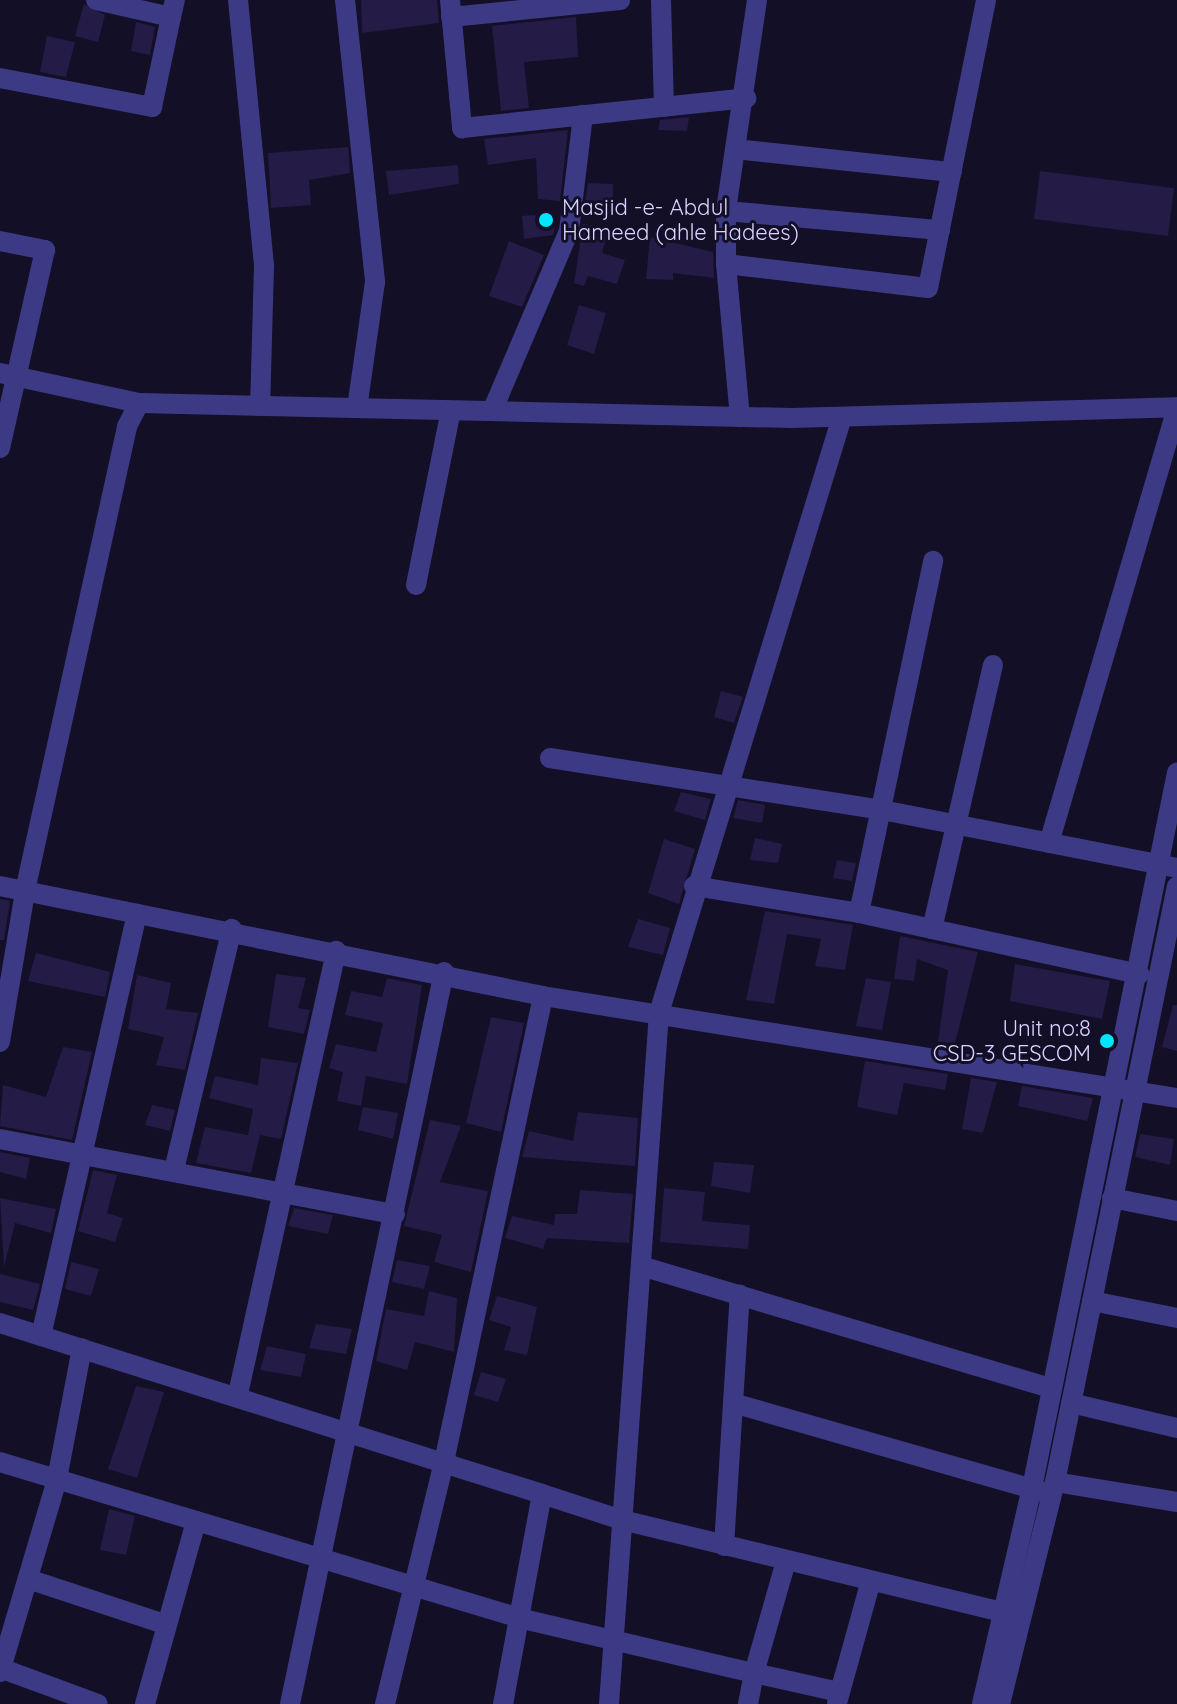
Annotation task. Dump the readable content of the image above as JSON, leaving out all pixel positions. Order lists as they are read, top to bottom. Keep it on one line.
{"places":["Masjid -e- Abdul Hameed (ahle Hadees)","Unit no:8 CSD-3 GESCOM"]}
